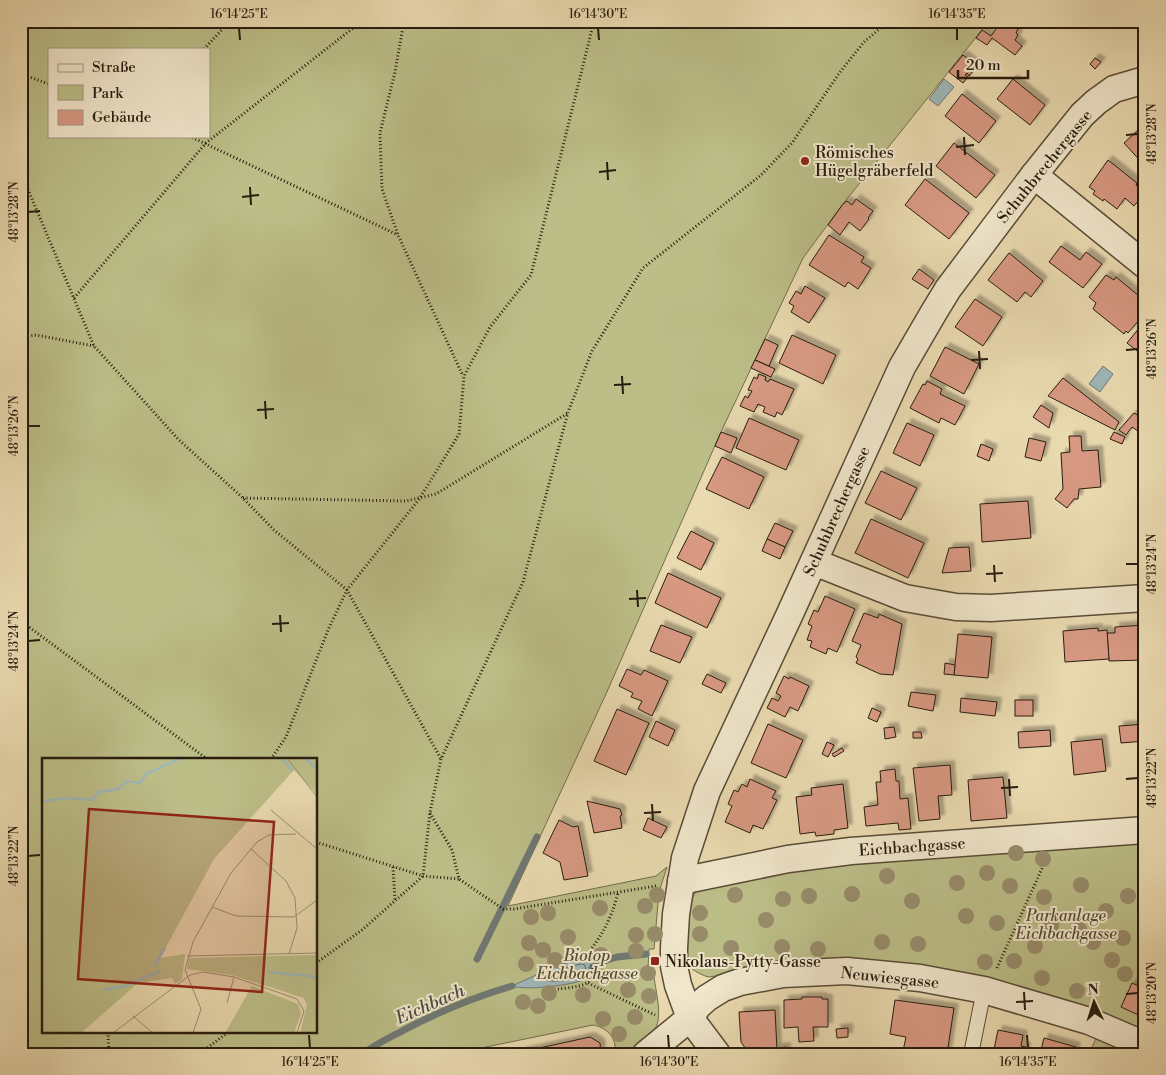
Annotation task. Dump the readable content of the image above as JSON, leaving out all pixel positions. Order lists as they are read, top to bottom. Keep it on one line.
{"streets":{"street":["Schuhbrechergasse","Eichbachgasse","Neuwiesgasse"]},"crossings":[["Schuhbrechergasse","Eichbachgasse"],["Schuhbrechergasse","Neuwiesgasse"]],"water":["Eichbach"],"parks":["Parkanlage Eichbachgasse","Biotop Eichbachgasse"],"places":{"other":["Römisches Hügelgräberfeld"],"transit":["Nikolaus-Pytty-Gasse"]},"legend":["Straße","Park","Gebäude"],"scale_bar":"20 m","north":"top","coordinates":["16°14'25\"E","16°14'30\"E","16°14'35\"E","48°13'28\"N","48°13'26\"N","48°13'24\"N","48°13'22\"N","48°13'20\"N"]}
